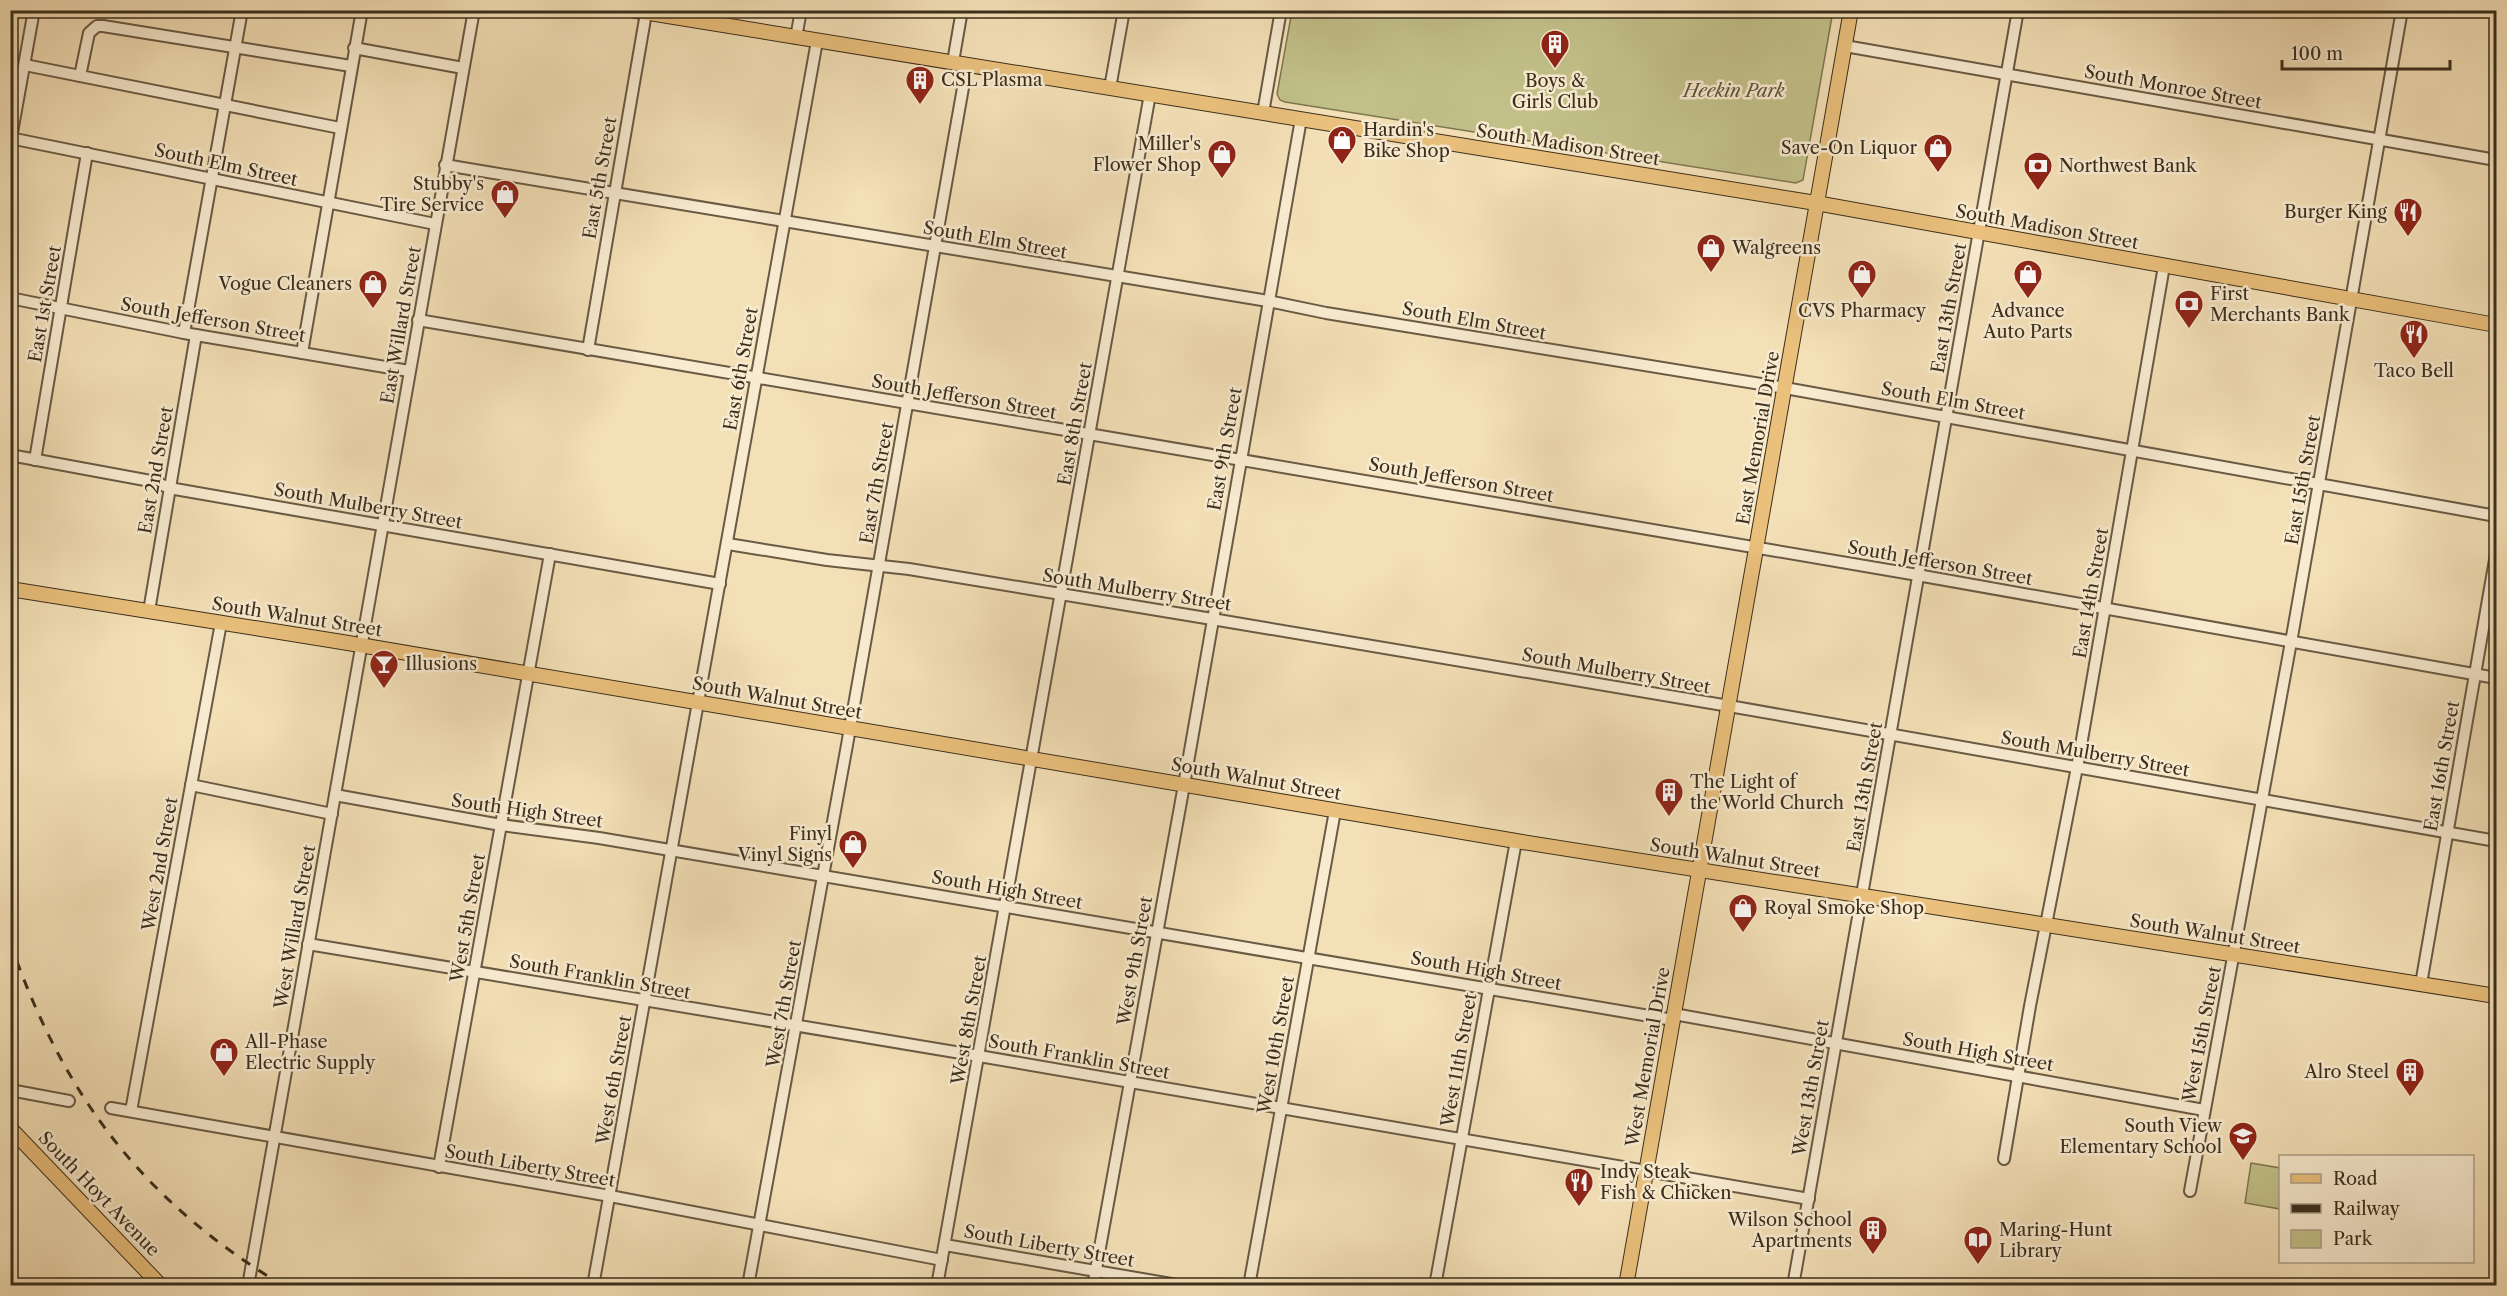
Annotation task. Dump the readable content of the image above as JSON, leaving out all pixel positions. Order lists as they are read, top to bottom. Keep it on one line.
{"streets":{"main road":["South Madison Street","East Memorial Drive","South Walnut Street","West Memorial Drive","South Hoyt Avenue"],"street":["South Monroe Street","South Elm Street","East 5th Street","East 1st Street","East 13th Street","South Jefferson Street","East Willard Street","East 6th Street","East 8th Street","East 9th Street","East 2nd Street","East 15th Street","East 7th Street","South Mulberry Street","East 14th Street","East 16th Street","South High Street","West 2nd Street","West 5th Street","West Willard Street","West 9th Street","South Franklin Street","West 7th Street","West 8th Street","West 15th Street","West 10th Street","West 11th Street","West 6th Street","West 13th Street","South Liberty Street"]},"crossings":[["South Monroe Street","East 13th Street"],["South Monroe Street","East Memorial Drive"],["South Monroe Street","East 15th Street"],["South Madison Street","East 5th Street"],["South Madison Street","East 13th Street"],["South Madison Street","East 6th Street"],["South Madison Street","East 8th Street"],["South Madison Street","East Memorial Drive"],["South Madison Street","East 9th Street"],["South Madison Street","East 15th Street"],["South Madison Street","East 7th Street"],["South Madison Street","East 14th Street"],["South Elm Street","East 5th Street"],["South Elm Street","East 1st Street"],["South Elm Street","East 13th Street"],["South Elm Street","East Willard Street"],["South Elm Street","East 6th Street"],["South Elm Street","East 8th Street"],["South Elm Street","East Memorial Drive"],["South Elm Street","East 9th Street"],["South Elm Street","East 15th Street"],["South Elm Street","East 7th Street"],["South Elm Street","East 14th Street"],["East 5th Street","South Jefferson Street"],["East 1st Street","South Jefferson Street"],["East 1st Street","South Mulberry Street"],["East 13th Street","South Jefferson Street"],["East 13th Street","South Mulberry Street"],["East 13th Street","South Walnut Street"],["East 13th Street","West 13th Street"],["South Jefferson Street","East Willard Street"],["South Jefferson Street","East 6th Street"],["South Jefferson Street","East 8th Street"],["South Jefferson Street","East Memorial Drive"],["South Jefferson Street","East 9th Street"],["South Jefferson Street","East 2nd Street"],["South Jefferson Street","East 15th Street"],["South Jefferson Street","East 7th Street"],["South Jefferson Street","East 14th Street"],["South Jefferson Street","East 16th Street"],["East Willard Street","South Mulberry Street"],["East Willard Street","South Walnut Street"],["East Willard Street","West Willard Street"],["East 6th Street","South Mulberry Street"],["East 6th Street","South Walnut Street"],["East 6th Street","West 6th Street"],["East 8th Street","South Mulberry Street"],["East 8th Street","South Walnut Street"],["East 8th Street","West 8th Street"],["East Memorial Drive","South Mulberry Street"],["East Memorial Drive","South Walnut Street"],["East Memorial Drive","West Memorial Drive"],["East 9th Street","South Mulberry Street"],["East 9th Street","South Walnut Street"],["East 9th Street","West 9th Street"],["East 2nd Street","South Mulberry Street"],["East 2nd Street","South Walnut Street"],["East 15th Street","South Mulberry Street"],["East 15th Street","South Walnut Street"],["East 15th Street","West 15th Street"],["East 7th Street","South Mulberry Street"],["East 7th Street","South Walnut Street"],["East 7th Street","West 7th Street"],["South Mulberry Street","East 14th Street"],["South Mulberry Street","East 16th Street"],["East 14th Street","South Walnut Street"],["East 14th Street","South High Street"],["South Walnut Street","East 16th Street"],["South Walnut Street","West 2nd Street"],["South Walnut Street","West 5th Street"],["South Walnut Street","West Willard Street"],["South Walnut Street","West 9th Street"],["South Walnut Street","West 7th Street"],["South Walnut Street","West 8th Street"],["South Walnut Street","West 15th Street"],["South Walnut Street","West 10th Street"],["South Walnut Street","West Memorial Drive"],["South Walnut Street","West 11th Street"],["South Walnut Street","West 6th Street"],["South Walnut Street","West 13th Street"],["South High Street","West 5th Street"],["South High Street","West Willard Street"],["South High Street","West 9th Street"],["South High Street","West 7th Street"],["South High Street","West 8th Street"],["South High Street","West 15th Street"],["South High Street","West 10th Street"],["South High Street","West Memorial Drive"],["South High Street","West 11th Street"],["South High Street","West 6th Street"],["South High Street","West 13th Street"],["West 2nd Street","South Liberty Street"],["West 5th Street","South Franklin Street"],["West 5th Street","South Liberty Street"],["West Willard Street","South Franklin Street"],["West Willard Street","South Liberty Street"],["West 9th Street","South Franklin Street"],["West 9th Street","South Liberty Street"],["South Franklin Street","West 7th Street"],["South Franklin Street","West 8th Street"],["South Franklin Street","West 10th Street"],["South Franklin Street","West Memorial Drive"],["South Franklin Street","West 11th Street"],["South Franklin Street","West 6th Street"],["South Franklin Street","West 13th Street"],["West 7th Street","South Liberty Street"],["West 8th Street","South Liberty Street"],["West 6th Street","South Liberty Street"]],"parks":["Heekin Park"],"places":{"building":["Boys & Girls Club","CSL Plasma","The Light of the World Church","Alro Steel","Wilson School Apartments"],"shop":["Hardin's Bike Shop","Save-On Liquor","Miller's Flower Shop","Stubby's Tire Service","Walgreens","CVS Pharmacy","Advance Auto Parts","Vogue Cleaners","Finyl Vinyl Signs","Royal Smoke Shop","All-Phase Electric Supply"],"bank":["Northwest Bank","First Merchants Bank"],"restaurant":["Burger King","Taco Bell","Indy Steak Fish & Chicken"],"bar":["Illusions"],"school or university":["South View Elementary School"],"library":["Maring-Hunt Library"]},"legend":["Road","Railway","Park"],"scale_bar":"100 m"}
